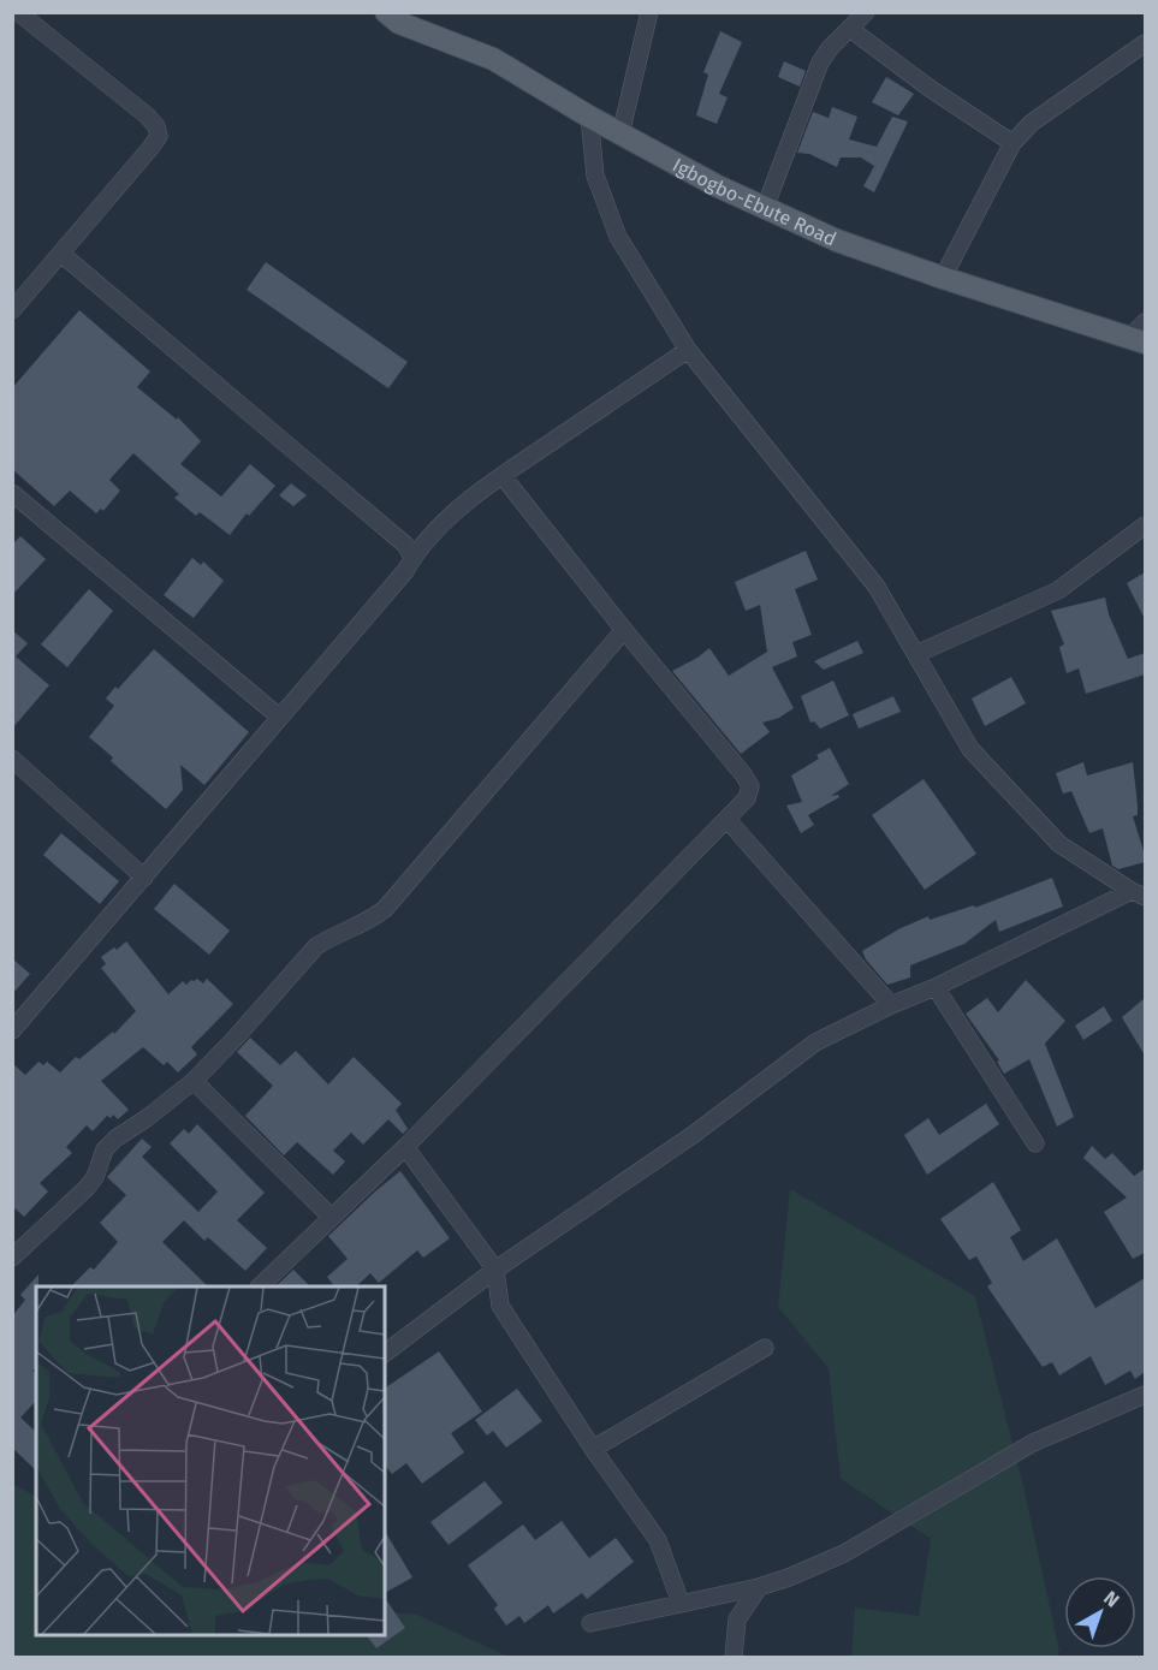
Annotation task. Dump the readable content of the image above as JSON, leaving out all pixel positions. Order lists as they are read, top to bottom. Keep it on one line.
{"streets":{"main road":["Igbogbo-Ebute Road"]},"north":"top right"}
